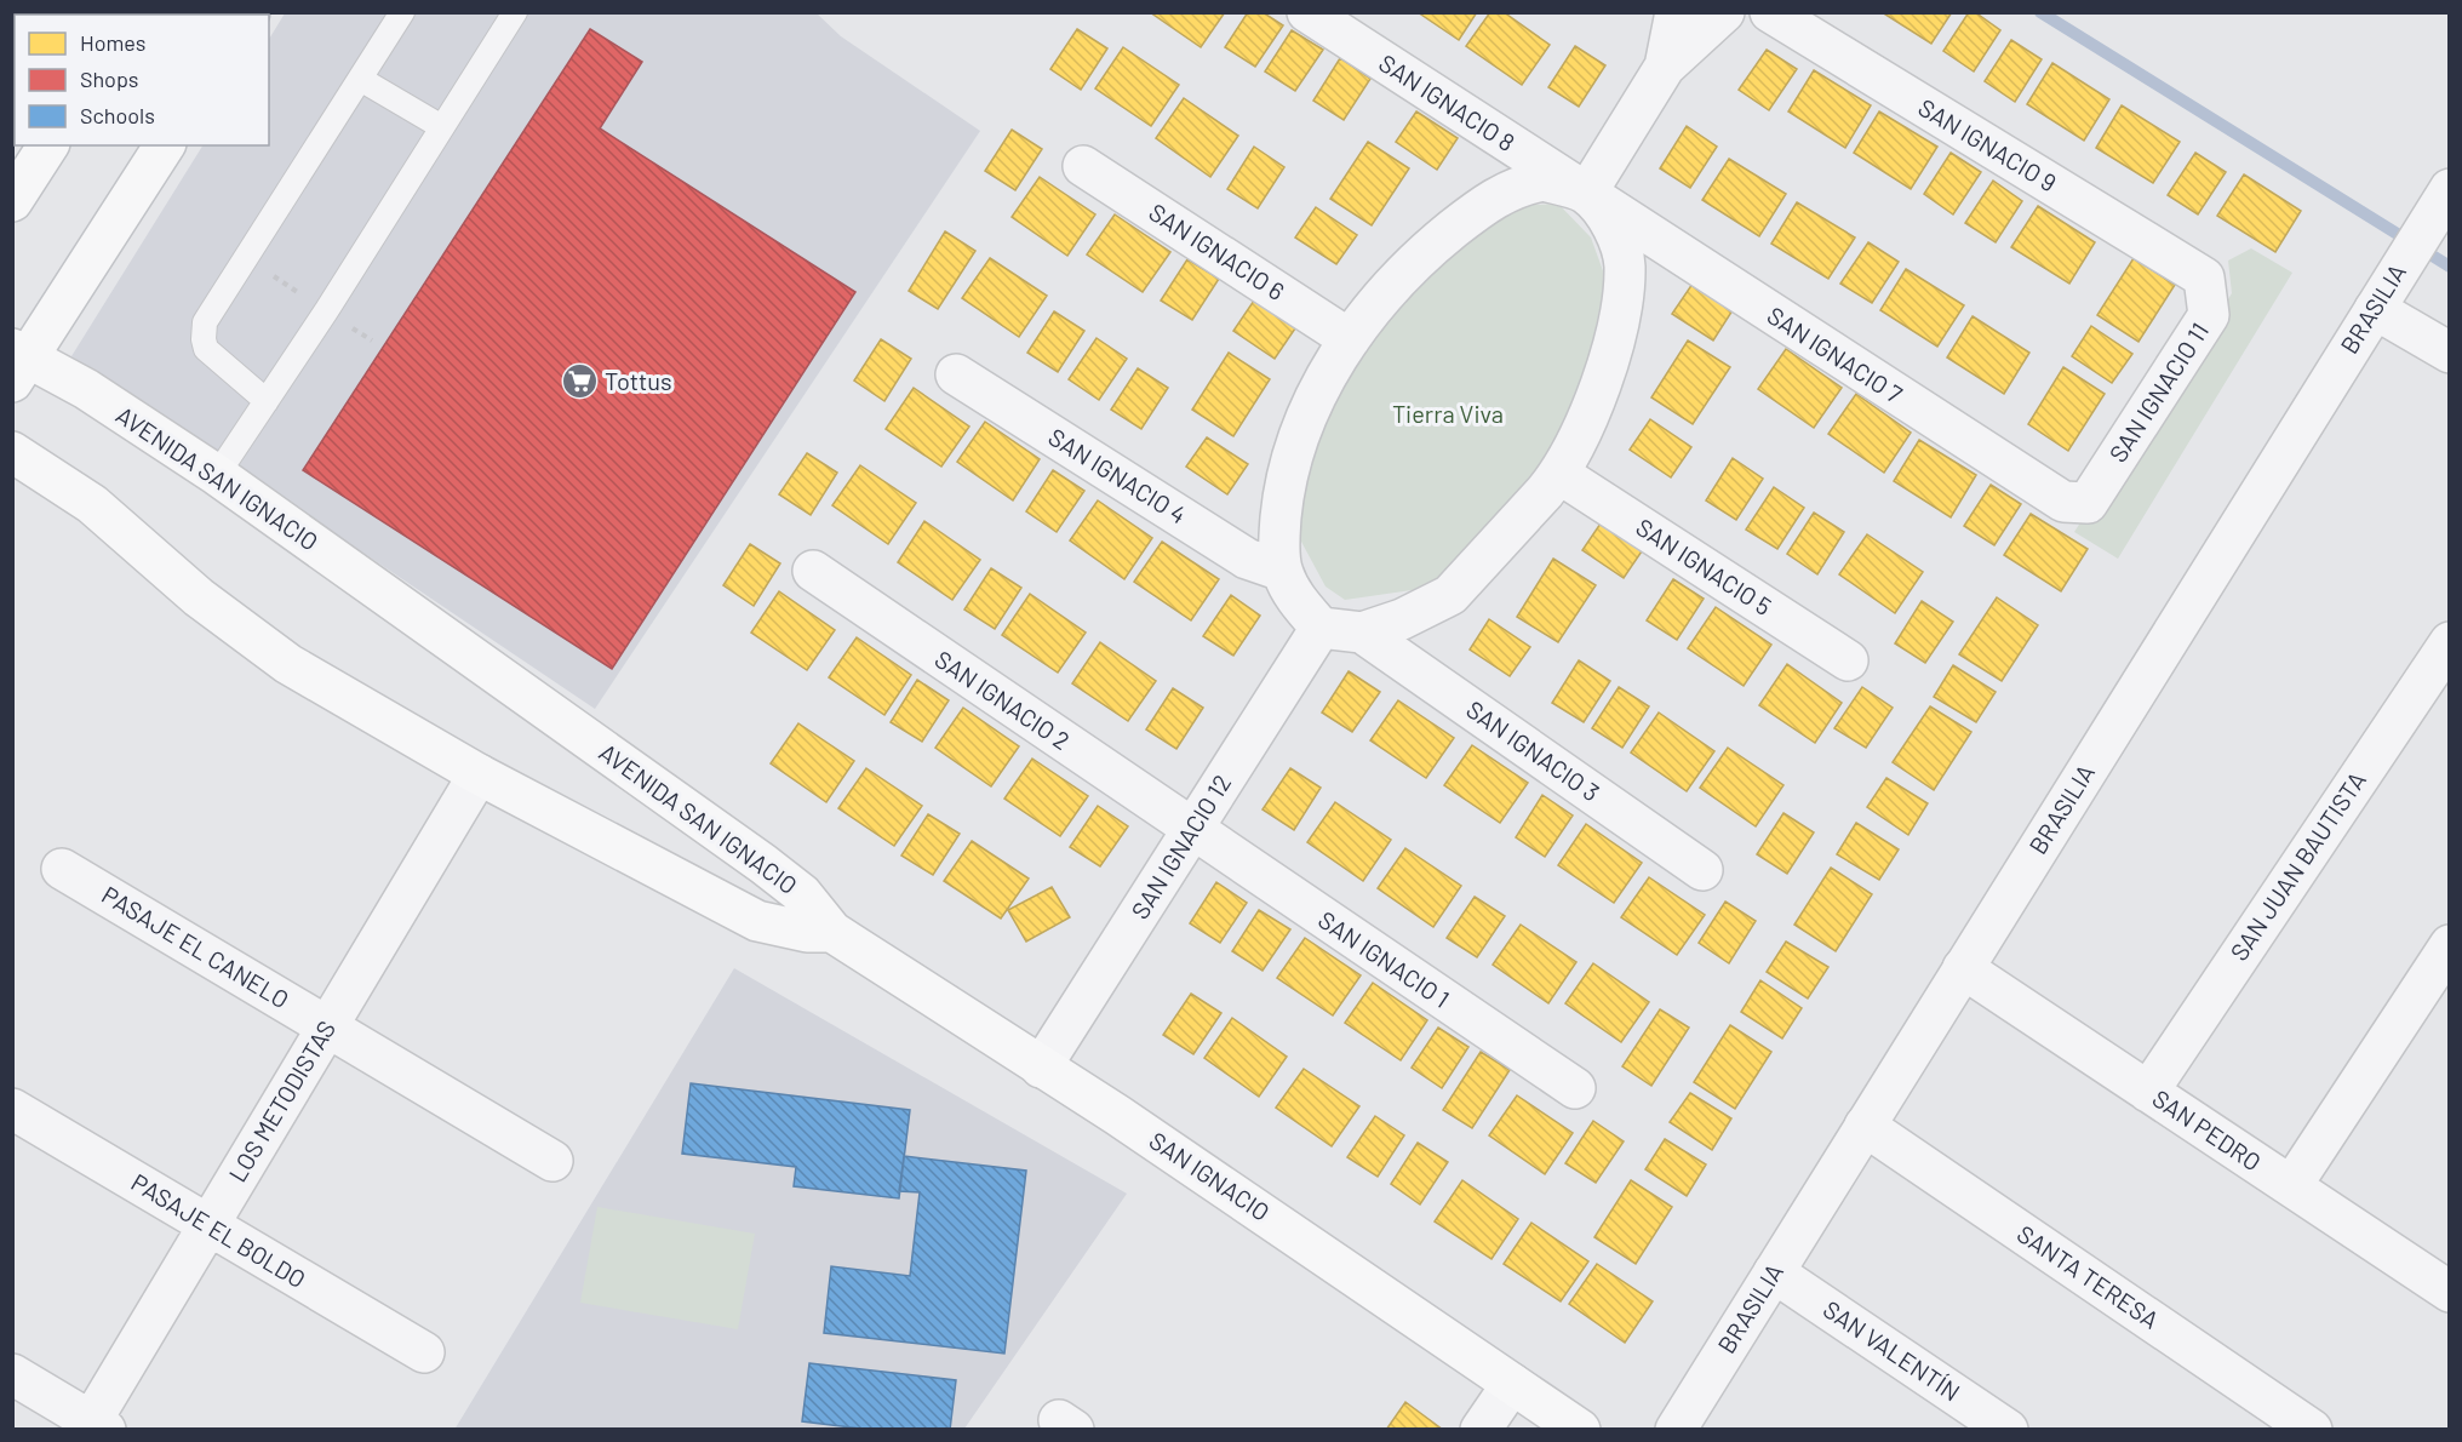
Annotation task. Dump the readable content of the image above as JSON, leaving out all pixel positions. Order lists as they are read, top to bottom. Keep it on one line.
{"streets":{"main road":["AVENIDA SAN IGNACIO","SAN IGNACIO"],"street":["SAN IGNACIO 8","SAN IGNACIO 9","SAN IGNACIO 6","BRASILIA","SAN IGNACIO 7","SAN IGNACIO 11","SAN IGNACIO 4","SAN IGNACIO 5","SAN IGNACIO 2","SAN IGNACIO 3","SAN IGNACIO 12","SAN JUAN BAUTISTA","PASAJE EL CANELO","SAN IGNACIO 1","LOS METODISTAS","SAN PEDRO","PASAJE EL BOLDO","SANTA TERESA","SAN VALENTÍN"]},"crossings":[["SAN IGNACIO 8","SAN IGNACIO 7"],["SAN IGNACIO 9","SAN IGNACIO 11"],["BRASILIA","SAN PEDRO"],["BRASILIA","SANTA TERESA"],["BRASILIA","SAN VALENTÍN"],["SAN IGNACIO 7","SAN IGNACIO 11"],["AVENIDA SAN IGNACIO","LOS METODISTAS"],["AVENIDA SAN IGNACIO","SAN IGNACIO"],["SAN IGNACIO 2","SAN IGNACIO 12"],["SAN IGNACIO 2","SAN IGNACIO 1"],["SAN IGNACIO 12","SAN IGNACIO 1"],["SAN IGNACIO 12","SAN IGNACIO"],["SAN JUAN BAUTISTA","SAN PEDRO"],["PASAJE EL CANELO","LOS METODISTAS"],["LOS METODISTAS","PASAJE EL BOLDO"]],"parks":["Tierra Viva"],"places":{"supermarket":["Tottus"]},"legend":["Homes","Shops","Schools"]}
